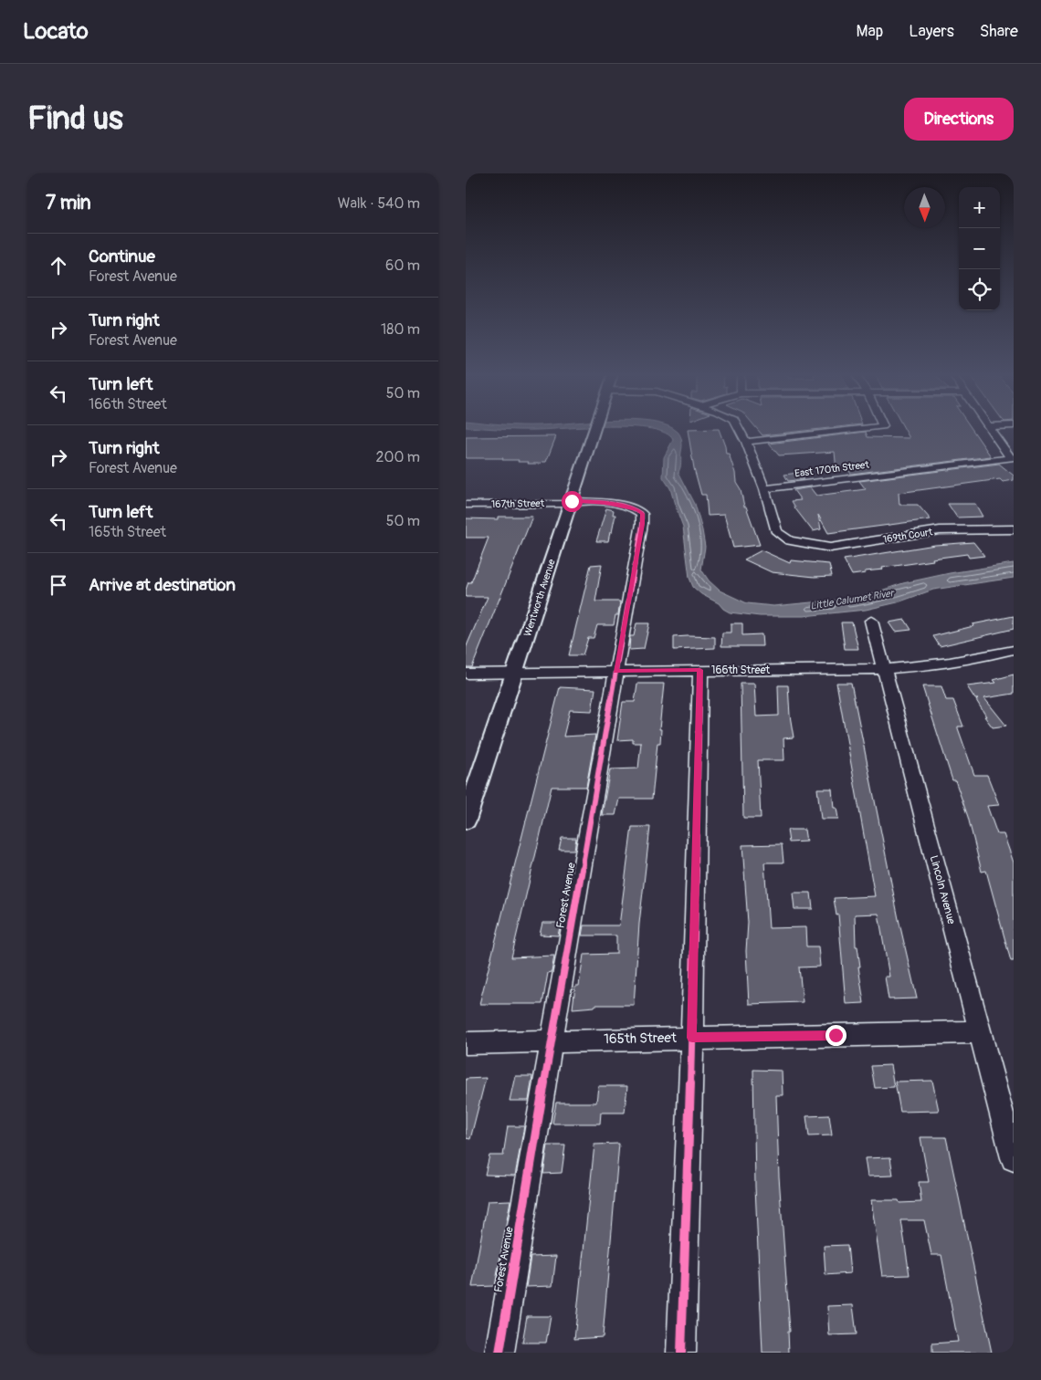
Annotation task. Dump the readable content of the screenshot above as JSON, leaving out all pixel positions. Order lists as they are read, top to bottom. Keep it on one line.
{"streets":{"street":["East 170th Street","167th Street","169th Court","Wentworth Avenue","166th Street","Lincoln Avenue","Forest Avenue","165th Street"]},"crossings":[["East 170th Street","169th Court"],["167th Street","Wentworth Avenue"],["167th Street","Forest Avenue"],["Wentworth Avenue","166th Street"],["Wentworth Avenue","Forest Avenue"],["166th Street","Lincoln Avenue"],["166th Street","Forest Avenue"],["Lincoln Avenue","165th Street"],["Forest Avenue","165th Street"]],"water":["Little Calumet River"],"north":"bottom","page":{"header":"Locato","nav":["Map","Layers","Share"],"buttons":"Directions","title":"Find us","heading":["7 min","Walk · 540 m"],"map_buttons":["+","−"],"list":[["Continue","Forest Avenue","60 m"],["Turn right","Forest Avenue","180 m"],["Turn left","166th Street","50 m"],["Turn right","Forest Avenue","200 m"],["Turn left","165th Street","50 m"],"Arrive at destination"]}}
